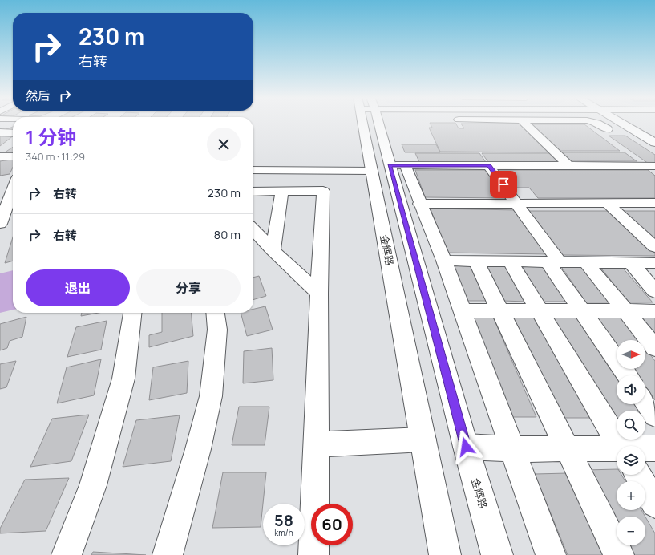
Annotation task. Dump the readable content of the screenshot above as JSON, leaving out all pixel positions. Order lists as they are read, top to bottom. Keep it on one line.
{"streets":{"main road":["金辉路"]},"north":"right","page":{"turn":["230 m","右转"],"then":"然后","heading":["1 分钟","340 m · 11:29"],"list":[{"name":"右转","value":"230 m"},{"name":"右转","value":"80 m"}],"buttons":["退出","分享"],"map_buttons":["+","−"],"speed":"58 km/h","limit":"60"}}
